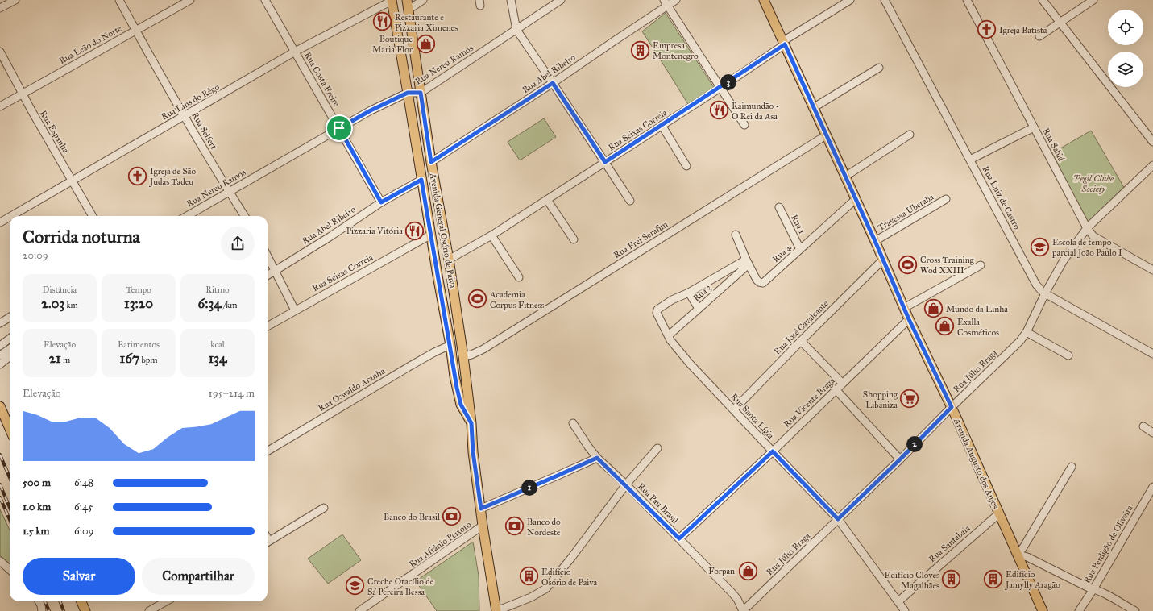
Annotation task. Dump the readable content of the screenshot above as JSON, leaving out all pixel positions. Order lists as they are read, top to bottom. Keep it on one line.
{"streets":{"main road":["Avenida General Osório de Paiva","Avenida Augusto dos Anjos"],"street":["Rua Leão do Norte","Rua Nereu Ramos","Rua Abel Ribeiro","Rua Costa Freire","Rua Lins do Rêgo","Rua Seixas Correia","Rua Seifert","Rua Espanha","Rua Sabiá","Rua Luiz de Castro","Travessa Uberaba","Rua 1","Rua Frei Serafim","Rua 4","Rua 3","Rua José Cavalcante","Rua Júlio Braga","Rua Oswaldo Aranha","Rua Vicente Braga","Rua Santa Lígia","Rua Pau Brasil","Rua Santabaia","Rua Afrânio Peixoto","Rua Perdigão de Oliveira"]},"crossings":[["Rua Leão do Norte","Rua Seifert"],["Rua Leão do Norte","Rua Espanha"],["Rua Nereu Ramos","Rua Costa Freire"],["Rua Nereu Ramos","Rua Seifert"],["Rua Nereu Ramos","Avenida General Osório de Paiva"],["Rua Abel Ribeiro","Rua Costa Freire"],["Rua Abel Ribeiro","Avenida General Osório de Paiva"],["Rua Costa Freire","Rua Lins do Rêgo"],["Rua Lins do Rêgo","Rua Seifert"],["Rua Lins do Rêgo","Rua Espanha"],["Rua Lins do Rêgo","Avenida General Osório de Paiva"],["Rua Seixas Correia","Avenida General Osório de Paiva"],["Rua Seixas Correia","Avenida Augusto dos Anjos"],["Rua Sabiá","Rua Júlio Braga"],["Rua Luiz de Castro","Rua Júlio Braga"],["Travessa Uberaba","Avenida Augusto dos Anjos"],["Rua 1","Rua 4"],["Avenida General Osório de Paiva","Rua Frei Serafim"],["Avenida General Osório de Paiva","Rua Oswaldo Aranha"],["Avenida General Osório de Paiva","Rua Afrânio Peixoto"],["Rua Frei Serafim","Avenida Augusto dos Anjos"],["Rua 4","Rua 3"],["Rua 4","Rua Santa Lígia"],["Rua 4","Avenida Augusto dos Anjos"],["Rua 3","Rua Santa Lígia"],["Rua José Cavalcante","Rua Santa Lígia"],["Rua José Cavalcante","Avenida Augusto dos Anjos"],["Rua Júlio Braga","Rua Santa Lígia"],["Rua Júlio Braga","Avenida Augusto dos Anjos"],["Rua Júlio Braga","Rua Pau Brasil"],["Rua Vicente Braga","Rua Santa Lígia"],["Rua Vicente Braga","Avenida Augusto dos Anjos"],["Rua Vicente Braga","Rua Pau Brasil"],["Rua Santa Lígia","Rua Santabaia"],["Avenida Augusto dos Anjos","Rua Santabaia"]],"parks":["Pegil Clube Society"],"places":{"restaurant":["Restaurante e Pizzaria Ximenes","Raimundão - O Rei da Asa","Pizzaria Vitória"],"church":["Igreja Batista","Igreja de São Judas Tadeu"],"shop":["Boutique Maria Flor","Mundo da Linha","Exalla Cosméticos","Forpan"],"building":["Empresa Montenegro","Edifício Osório de Paiva","Edifício Jamylly Aragão","Edifício Cloves Magalhães"],"school or university":["Escola de tempo parcial João Paulo I","Creche Otacílio de Sá Pereira Bessa"],"sports":["Cross Training Wod XXIII","Academia Corpus Fitness"],"supermarket":["Shopping Libaniza"],"bank":["Banco do Brasil","Banco do Nordeste"]},"page":{"pins":["3","2","1"],"heading":["Corrida noturna","20:09"],"stats":[["Distância","2.03 km"],["Tempo","13:20"],["Ritmo","6:34 /km"],["Elevação","21 m"],["Batimentos","167 bpm"],["kcal","134"]],"chart":["Elevação","195–214 m"],"list":[{"name":"500 m","note":"6:48"},{"name":"1.0 km","note":"6:45"},{"name":"1.5 km","note":"6:09"}],"buttons":["Salvar","Compartilhar"]}}
